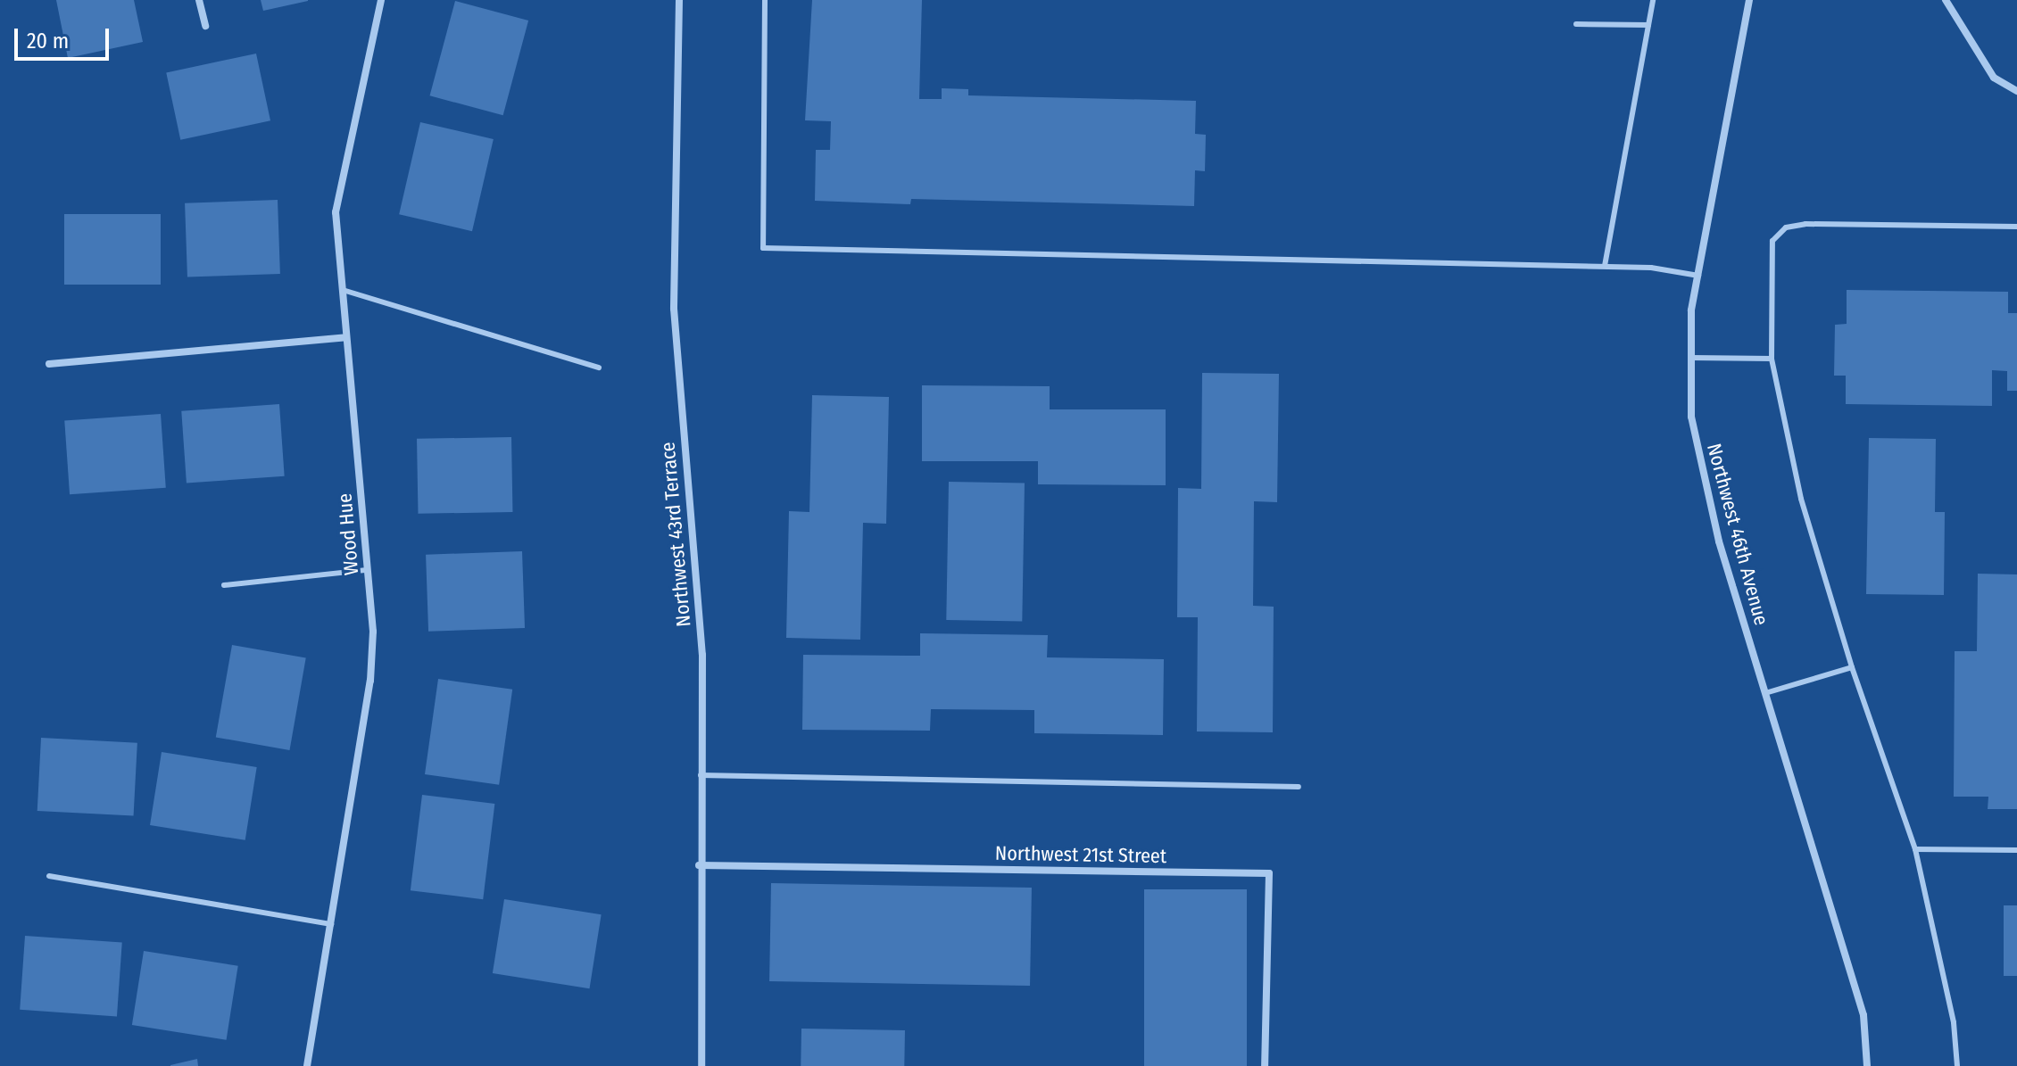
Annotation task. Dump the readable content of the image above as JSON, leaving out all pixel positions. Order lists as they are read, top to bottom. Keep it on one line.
{"streets":{"street":["Wood Hue","Northwest 43rd Terrace","Northwest 46th Avenue","Northwest 21st Street"]},"crossings":[["Northwest 43rd Terrace","Northwest 21st Street"]],"scale_bar":"20 m"}
